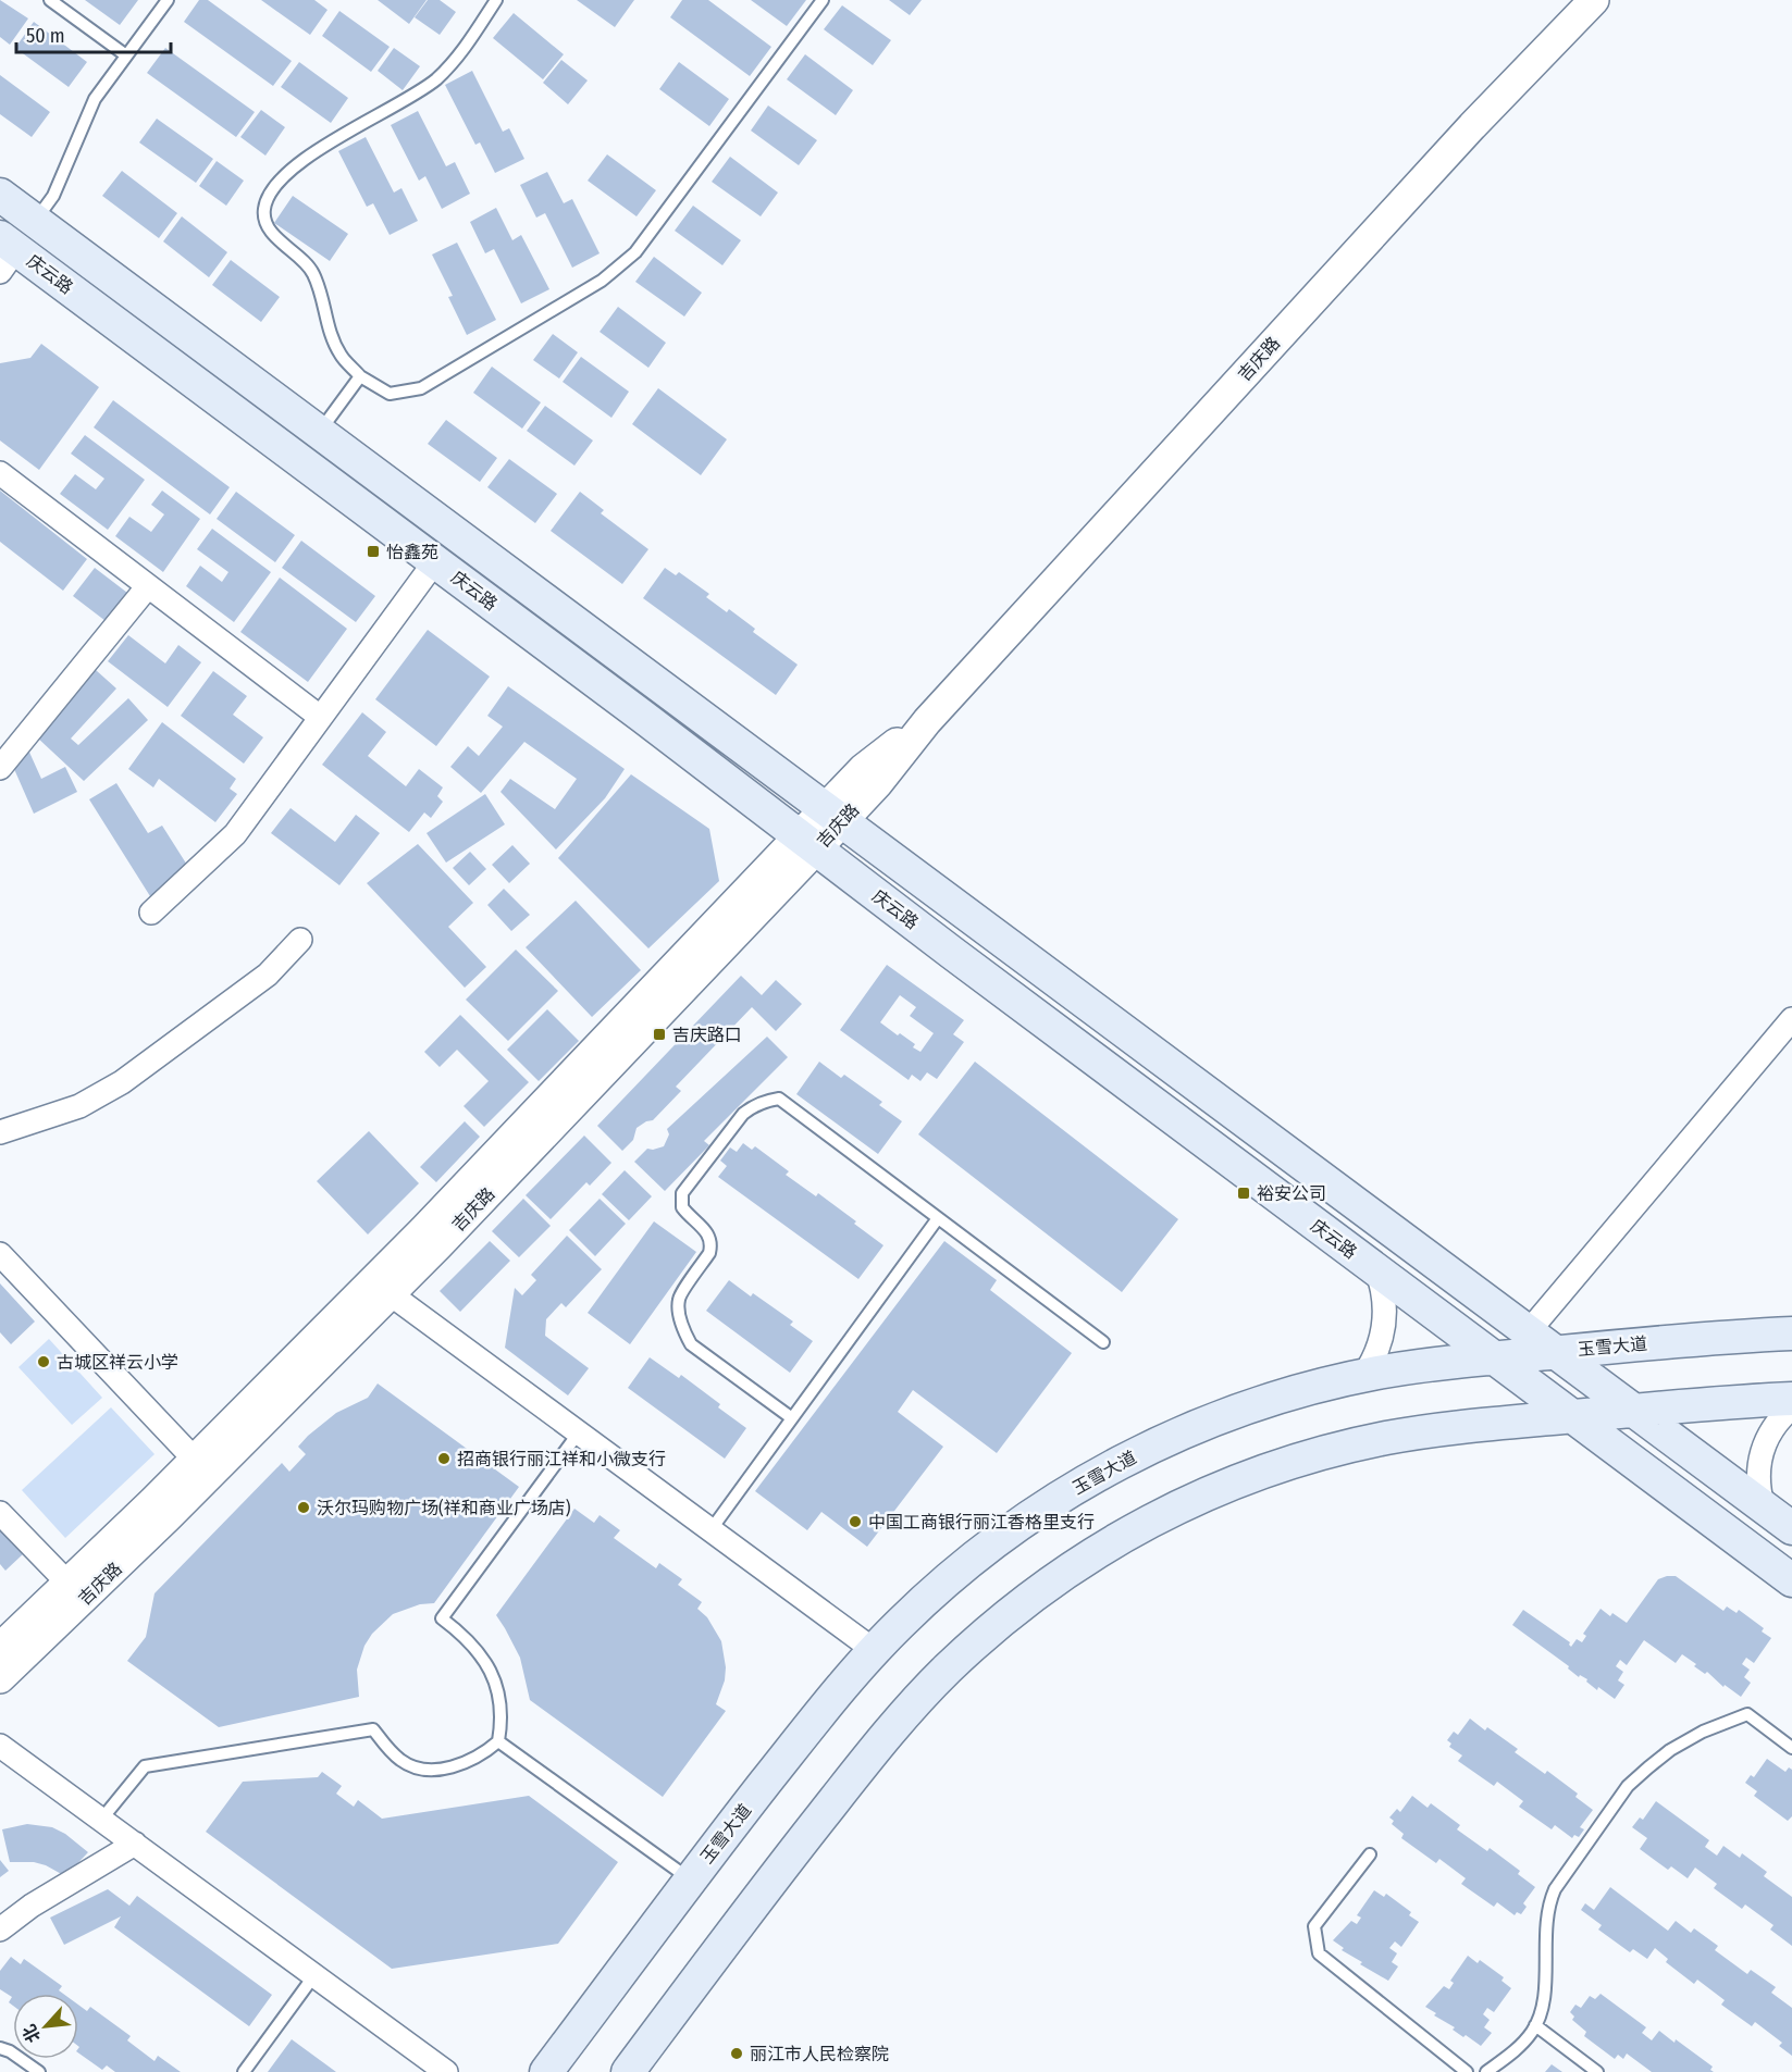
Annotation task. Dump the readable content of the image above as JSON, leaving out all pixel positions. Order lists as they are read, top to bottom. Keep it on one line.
{"streets":{"main road":["庆云路","玉雪大道"],"street":["吉庆路"]},"crossings":[["庆云路","吉庆路"],["庆云路","玉雪大道"]],"places":{"transit":["怡鑫苑","吉庆路口","裕安公司"],"other":["古城区祥云小学","招商银行丽江祥和小微支行","沃尔玛购物广场(祥和商业广场店)","中国工商银行丽江香格里支行","丽江市人民检察院"]},"scale_bar":"50 m","north":"bottom left"}
